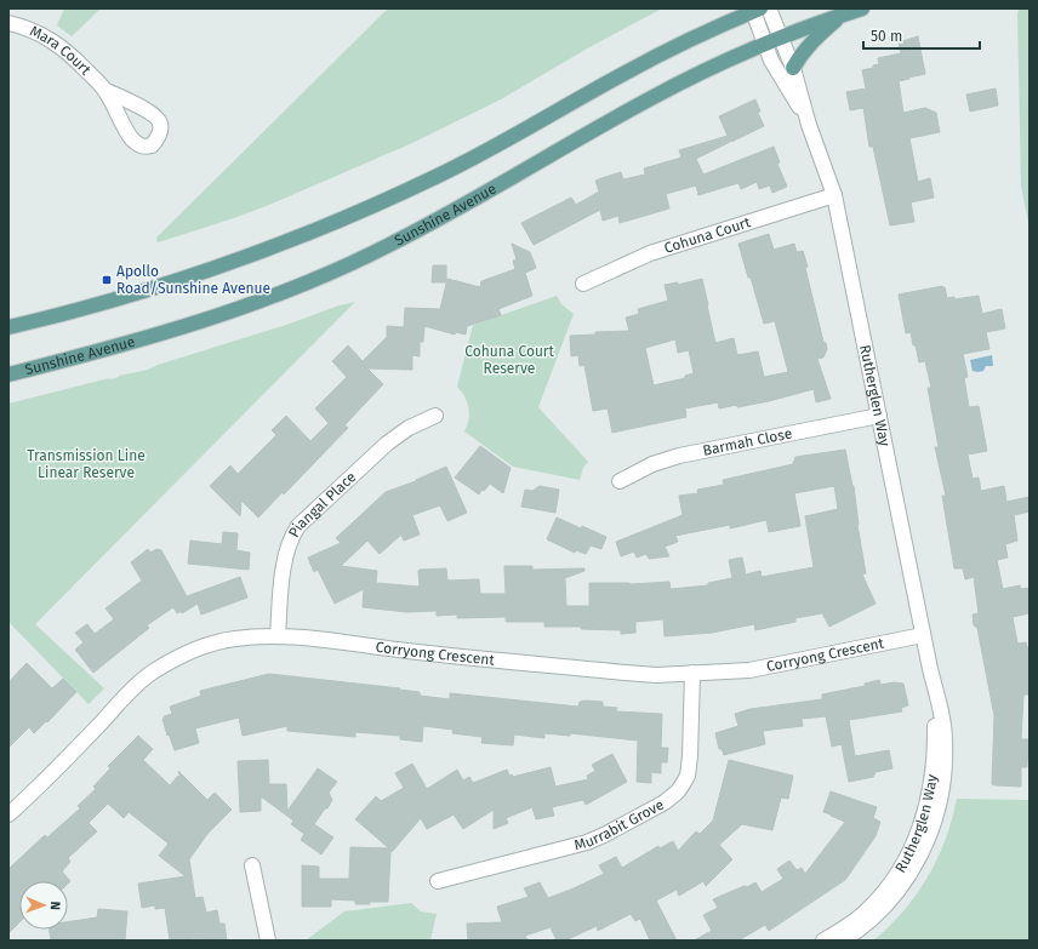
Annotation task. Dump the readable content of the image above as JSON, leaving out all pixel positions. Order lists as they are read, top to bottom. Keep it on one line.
{"streets":{"main road":["Sunshine Avenue"],"street":["Mara Court","Cohuna Court","Rutherglen Way","Barmah Close","Piangal Place","Corryong Crescent","Murrabit Grove"]},"crossings":[["Sunshine Avenue","Rutherglen Way"],["Cohuna Court","Rutherglen Way"],["Rutherglen Way","Barmah Close"],["Rutherglen Way","Corryong Crescent"],["Piangal Place","Corryong Crescent"],["Corryong Crescent","Murrabit Grove"]],"parks":["Cohuna Court Reserve","Transmission Line Linear Reserve"],"places":{"transit":["Apollo Road/Sunshine Avenue"]},"scale_bar":"50 m","north":"right"}
